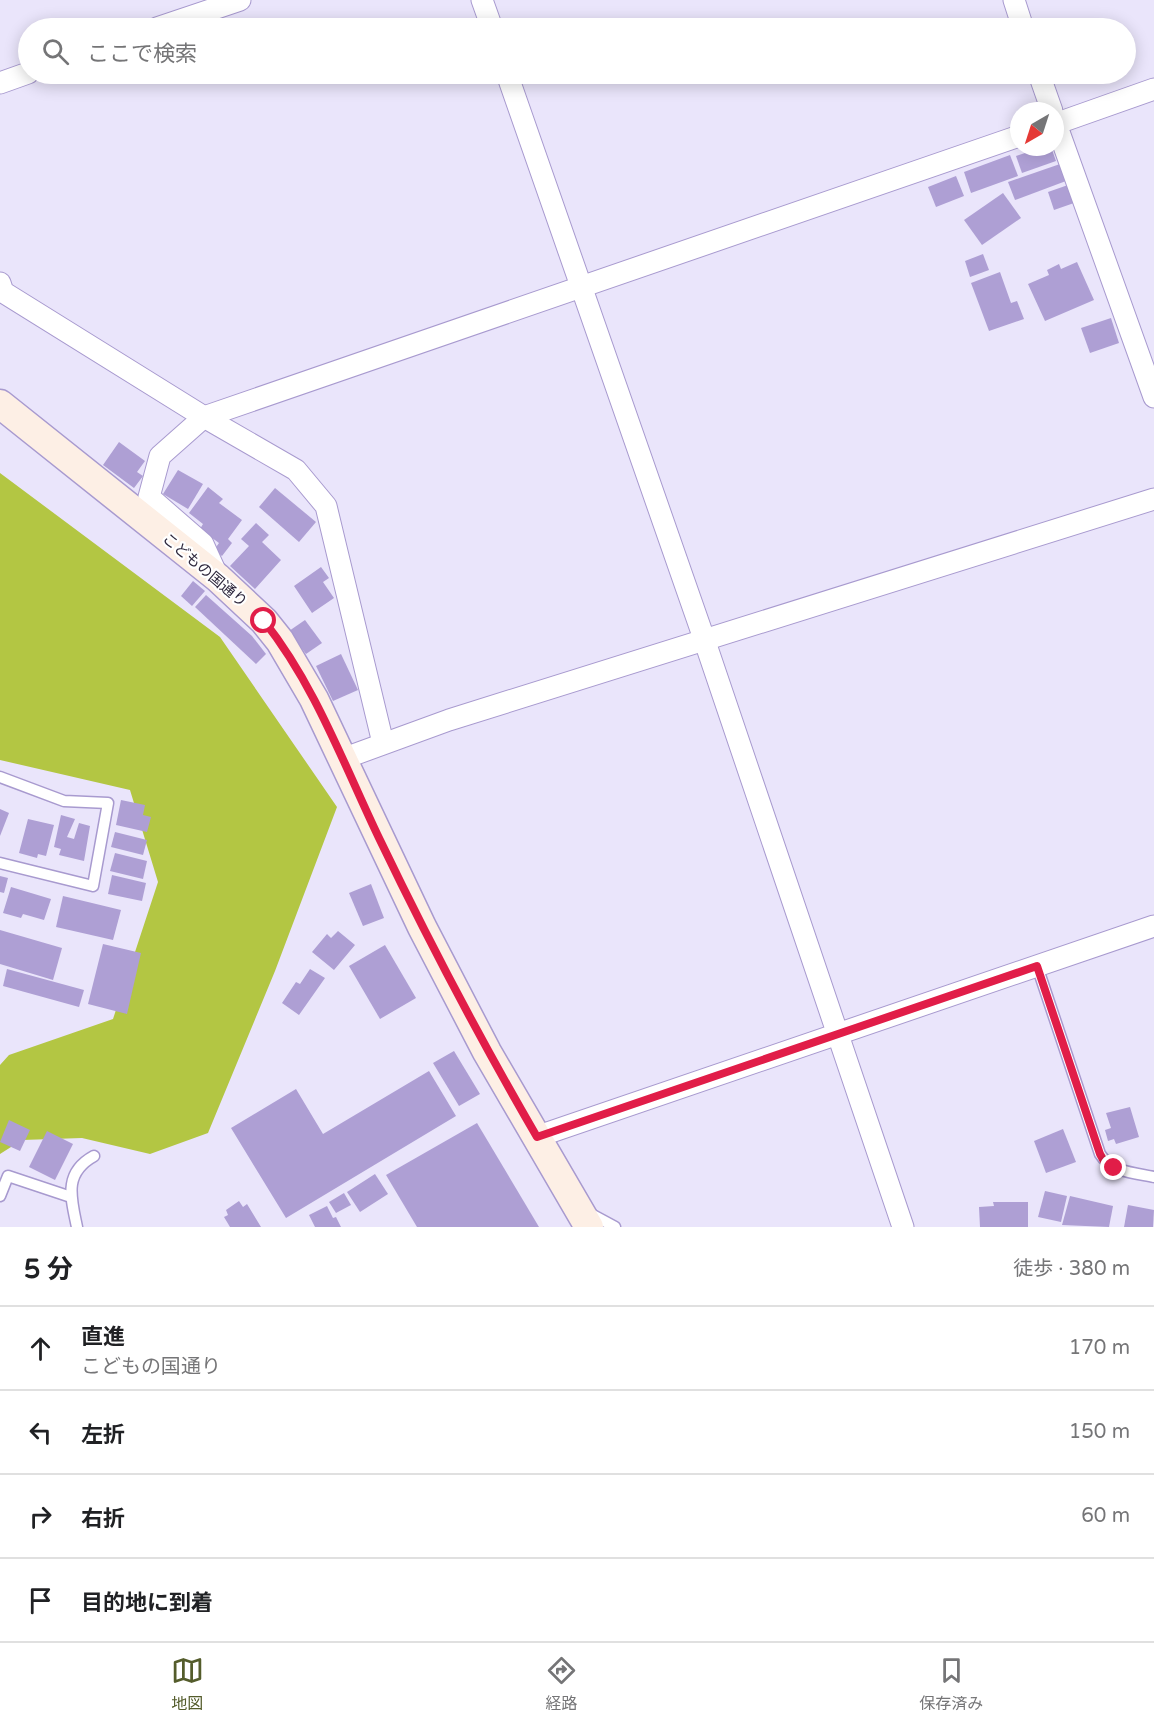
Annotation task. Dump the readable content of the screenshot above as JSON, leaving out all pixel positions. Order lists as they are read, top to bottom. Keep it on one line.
{"streets":{"main road":["こどもの国通り"]},"north":"bottom left","page":{"search":"ここで検索","heading":["5 分","徒歩 · 380 m"],"list":[["直進","こどもの国通り","170 m"],["左折","150 m"],["右折","60 m"],"目的地に到着"],"nav":["地図","経路","保存済み"]}}
